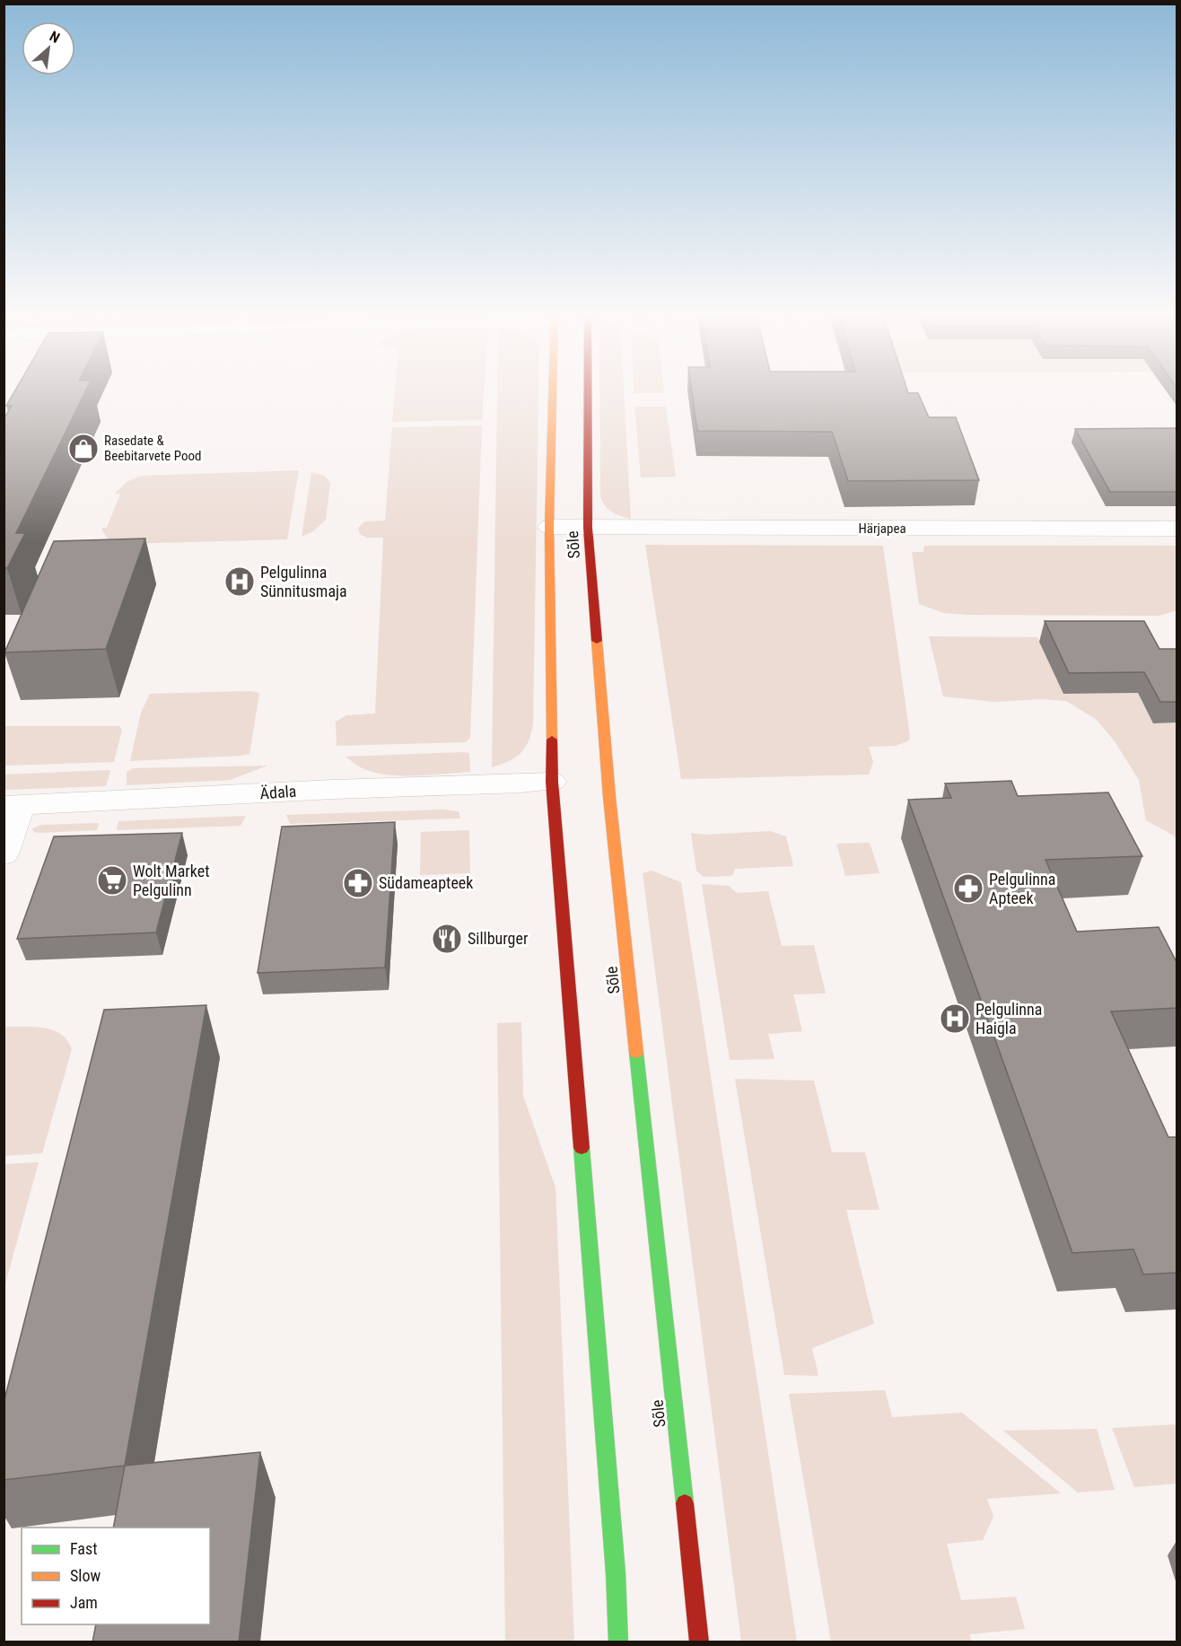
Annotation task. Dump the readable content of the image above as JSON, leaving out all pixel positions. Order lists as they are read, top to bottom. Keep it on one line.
{"streets":{"main road":["Sõle"],"street":["Härjapea","Ädala"]},"crossings":[["Härjapea","Sõle"],["Sõle","Ädala"]],"places":{"shop":["Rasedate & Beebitarvete Pood"],"hospital":["Pelgulinna Sünnitusmaja","Pelgulinna Haigla"],"supermarket":["Wolt Market Pelgulinn"],"pharmacy":["Südameapteek","Pelgulinna Apteek"],"restaurant":["Sillburger"]},"legend":["Fast","Slow","Jam"],"north":"top right"}
